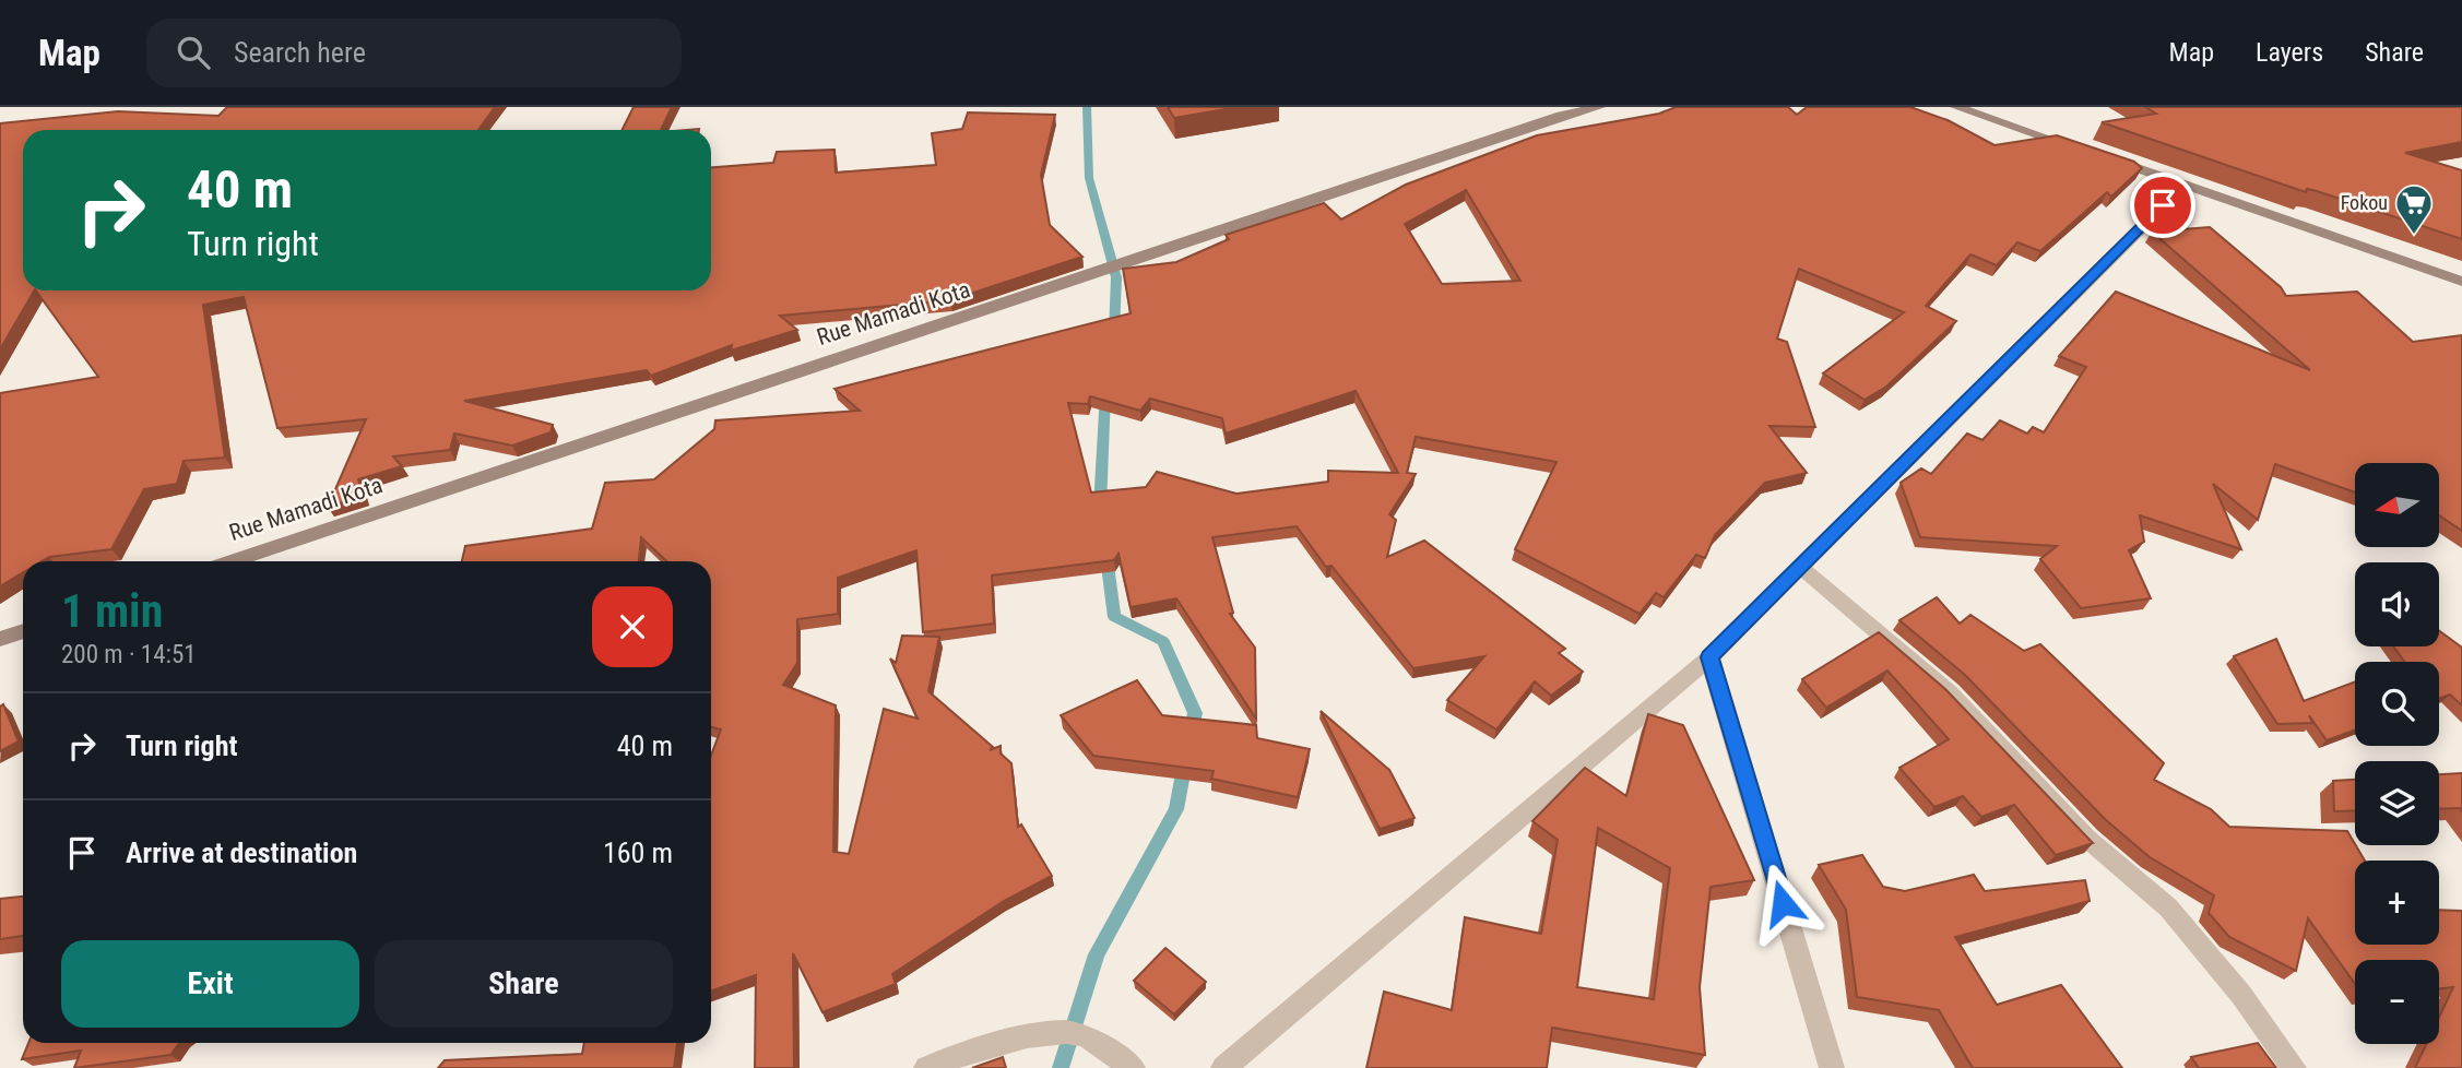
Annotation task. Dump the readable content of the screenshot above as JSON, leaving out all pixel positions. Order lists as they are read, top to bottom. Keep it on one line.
{"streets":{"main road":["Rue Mamadi Kota"]},"places":{"supermarket":["Fokou"]},"north":"left","page":{"header":"Map","search":"Search here","nav":["Map","Layers","Share"],"turn":["40 m","Turn right"],"map_buttons":["+","−"],"heading":["1 min","200 m · 14:51"],"list":[{"name":"Turn right","value":"40 m"},{"name":"Arrive at destination","value":"160 m"}],"buttons":["Exit","Share"]}}
